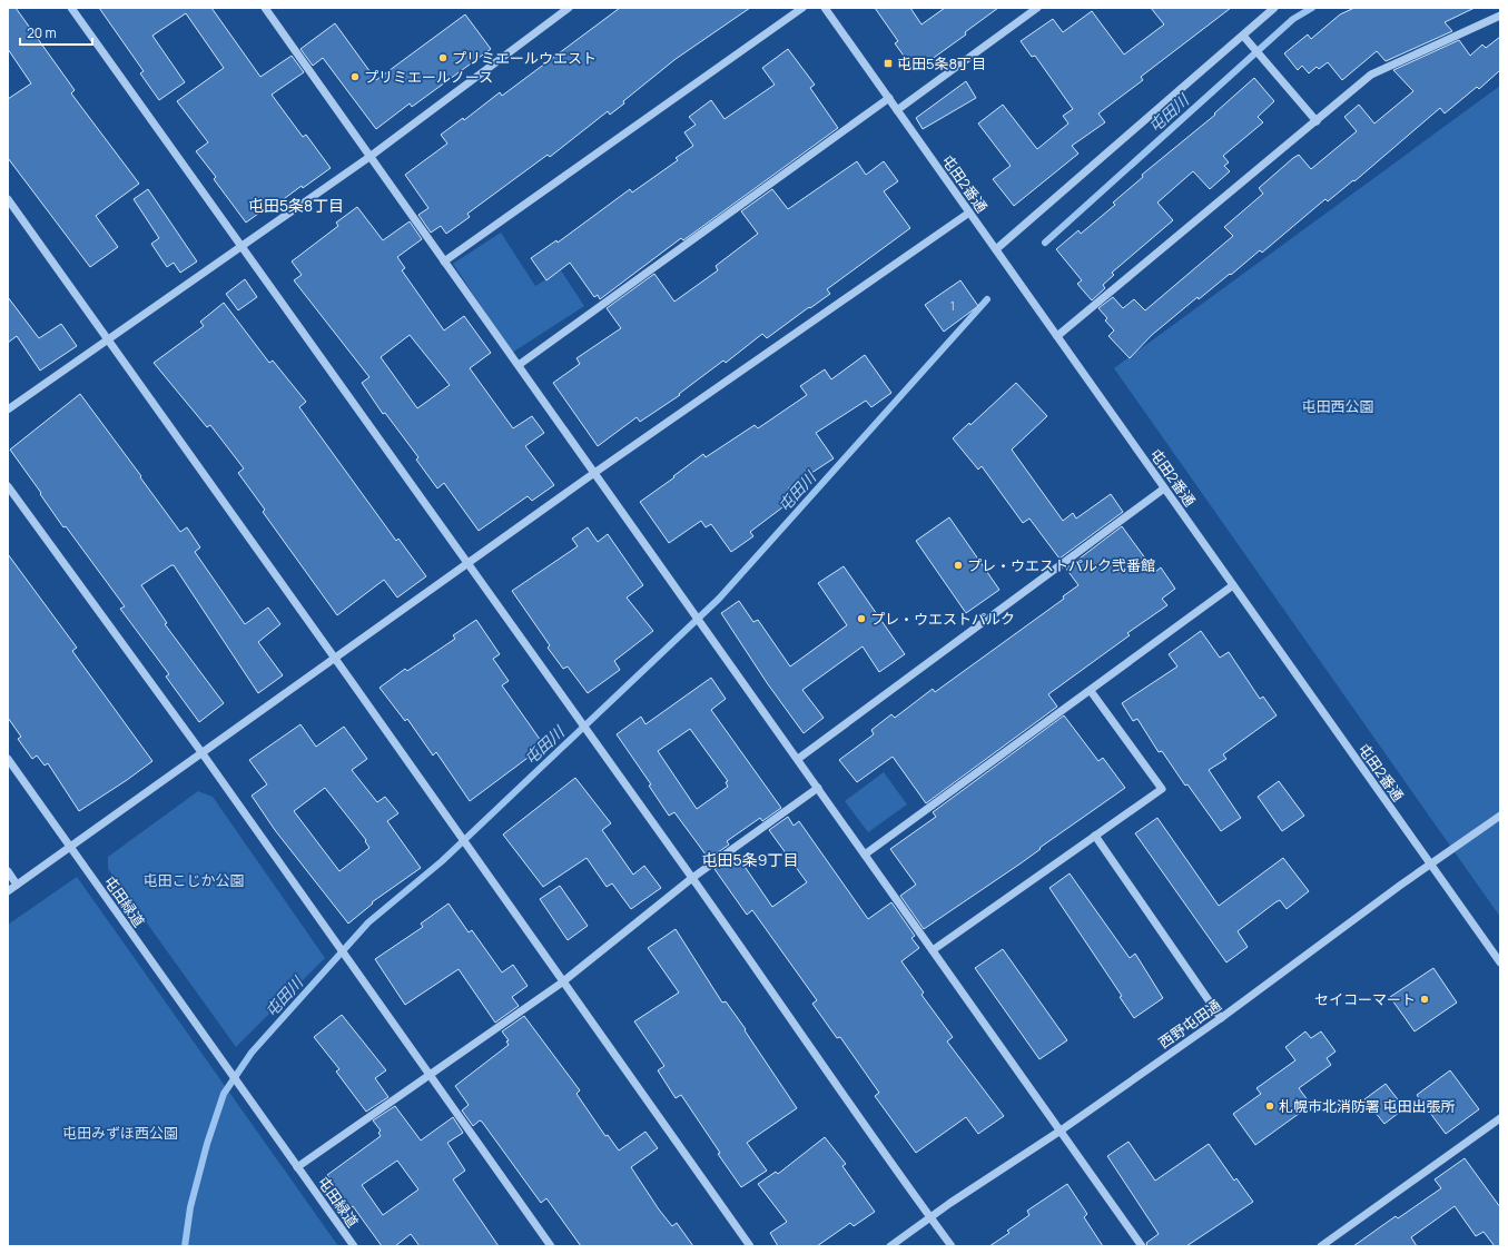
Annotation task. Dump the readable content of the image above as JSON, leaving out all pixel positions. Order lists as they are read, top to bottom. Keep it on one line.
{"streets":{"street":["屯田2番通","屯田緑道","西野屯田通"]},"crossings":[["屯田2番通","西野屯田通"]],"districts":["屯田5条8丁目","屯田5条9丁目"],"water":["屯田川"],"parks":["屯田西公園","屯田こじか公園","屯田みずほ西公園"],"places":{"other":["プリミエールウエスト","プリミエールノース","プレ・ウエストパルク弐番館","プレ・ウエストパルク","セイコーマート","札幌市北消防署 屯田出張所"],"transit":["屯田5条8丁目"]},"house_numbers":["1"],"scale_bar":"20 m"}
